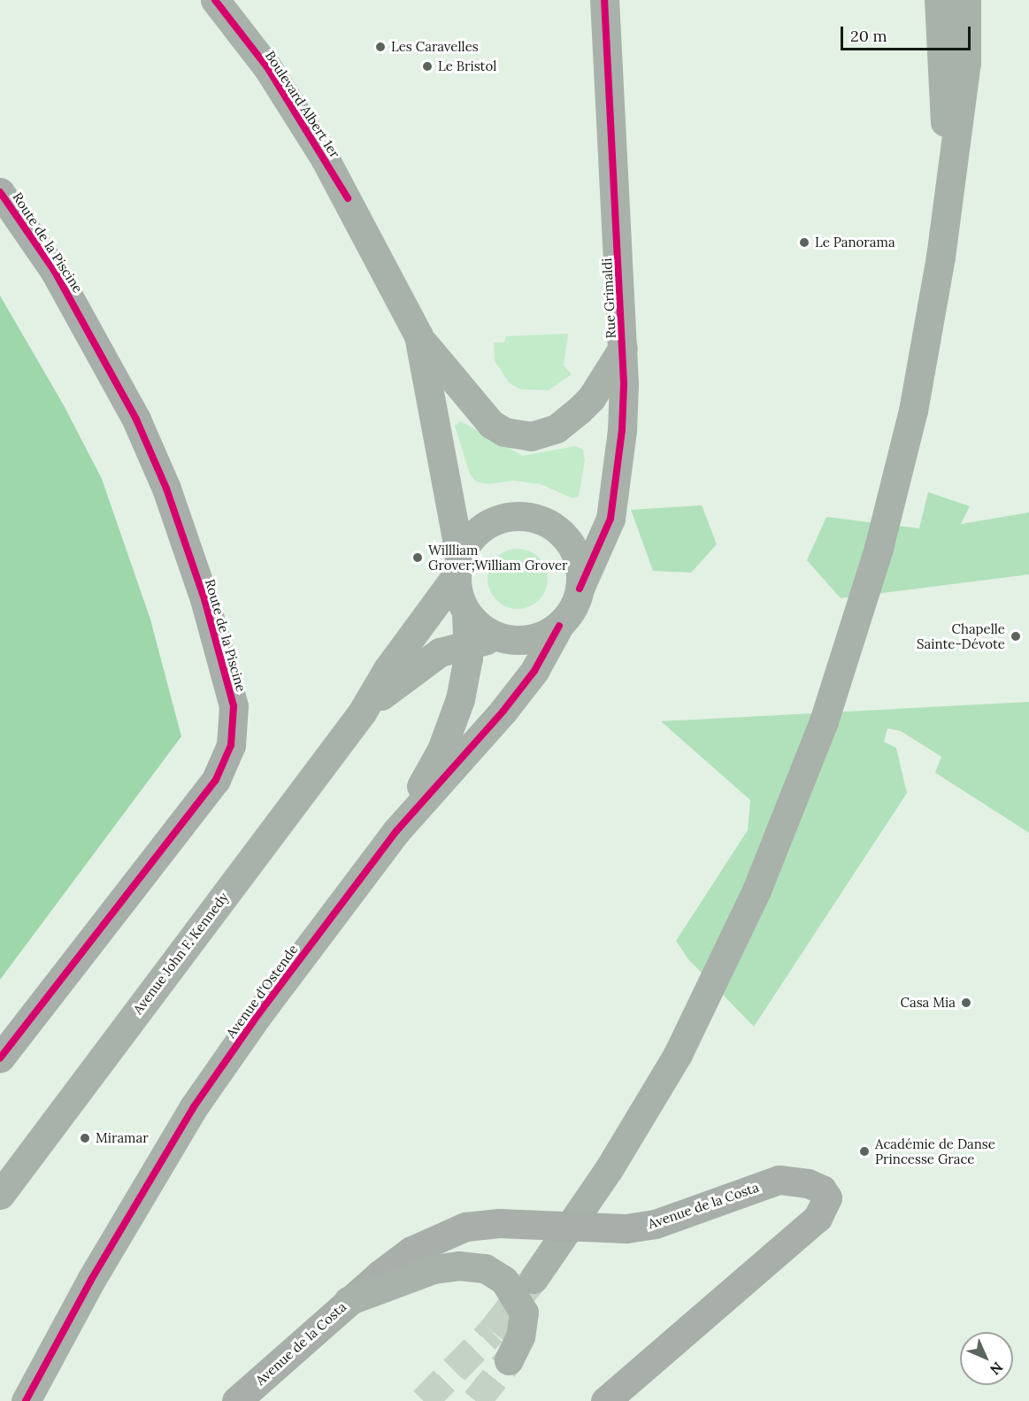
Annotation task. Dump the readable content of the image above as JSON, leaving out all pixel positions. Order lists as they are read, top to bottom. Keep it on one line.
{"streets":{"main road":["Boulevard Albert 1er","Rue Grimaldi","Avenue John F. Kennedy","Avenue d'Ostende"],"street":["Route de la Piscine","Avenue de la Costa"]},"crossings":[["Boulevard Albert 1er","Rue Grimaldi"],["Boulevard Albert 1er","Avenue John F. Kennedy"],["Boulevard Albert 1er","Avenue d'Ostende"],["Rue Grimaldi","Avenue John F. Kennedy"],["Rue Grimaldi","Avenue d'Ostende"],["Avenue John F. Kennedy","Avenue d'Ostende"]],"places":["Les Caravelles","Le Bristol","Le Panorama","Willliam Grover;William Grover","Chapelle Sainte-Dévote","Casa Mia","Miramar","Académie de Danse Princesse Grace"],"scale_bar":"20 m","north":"bottom right"}
